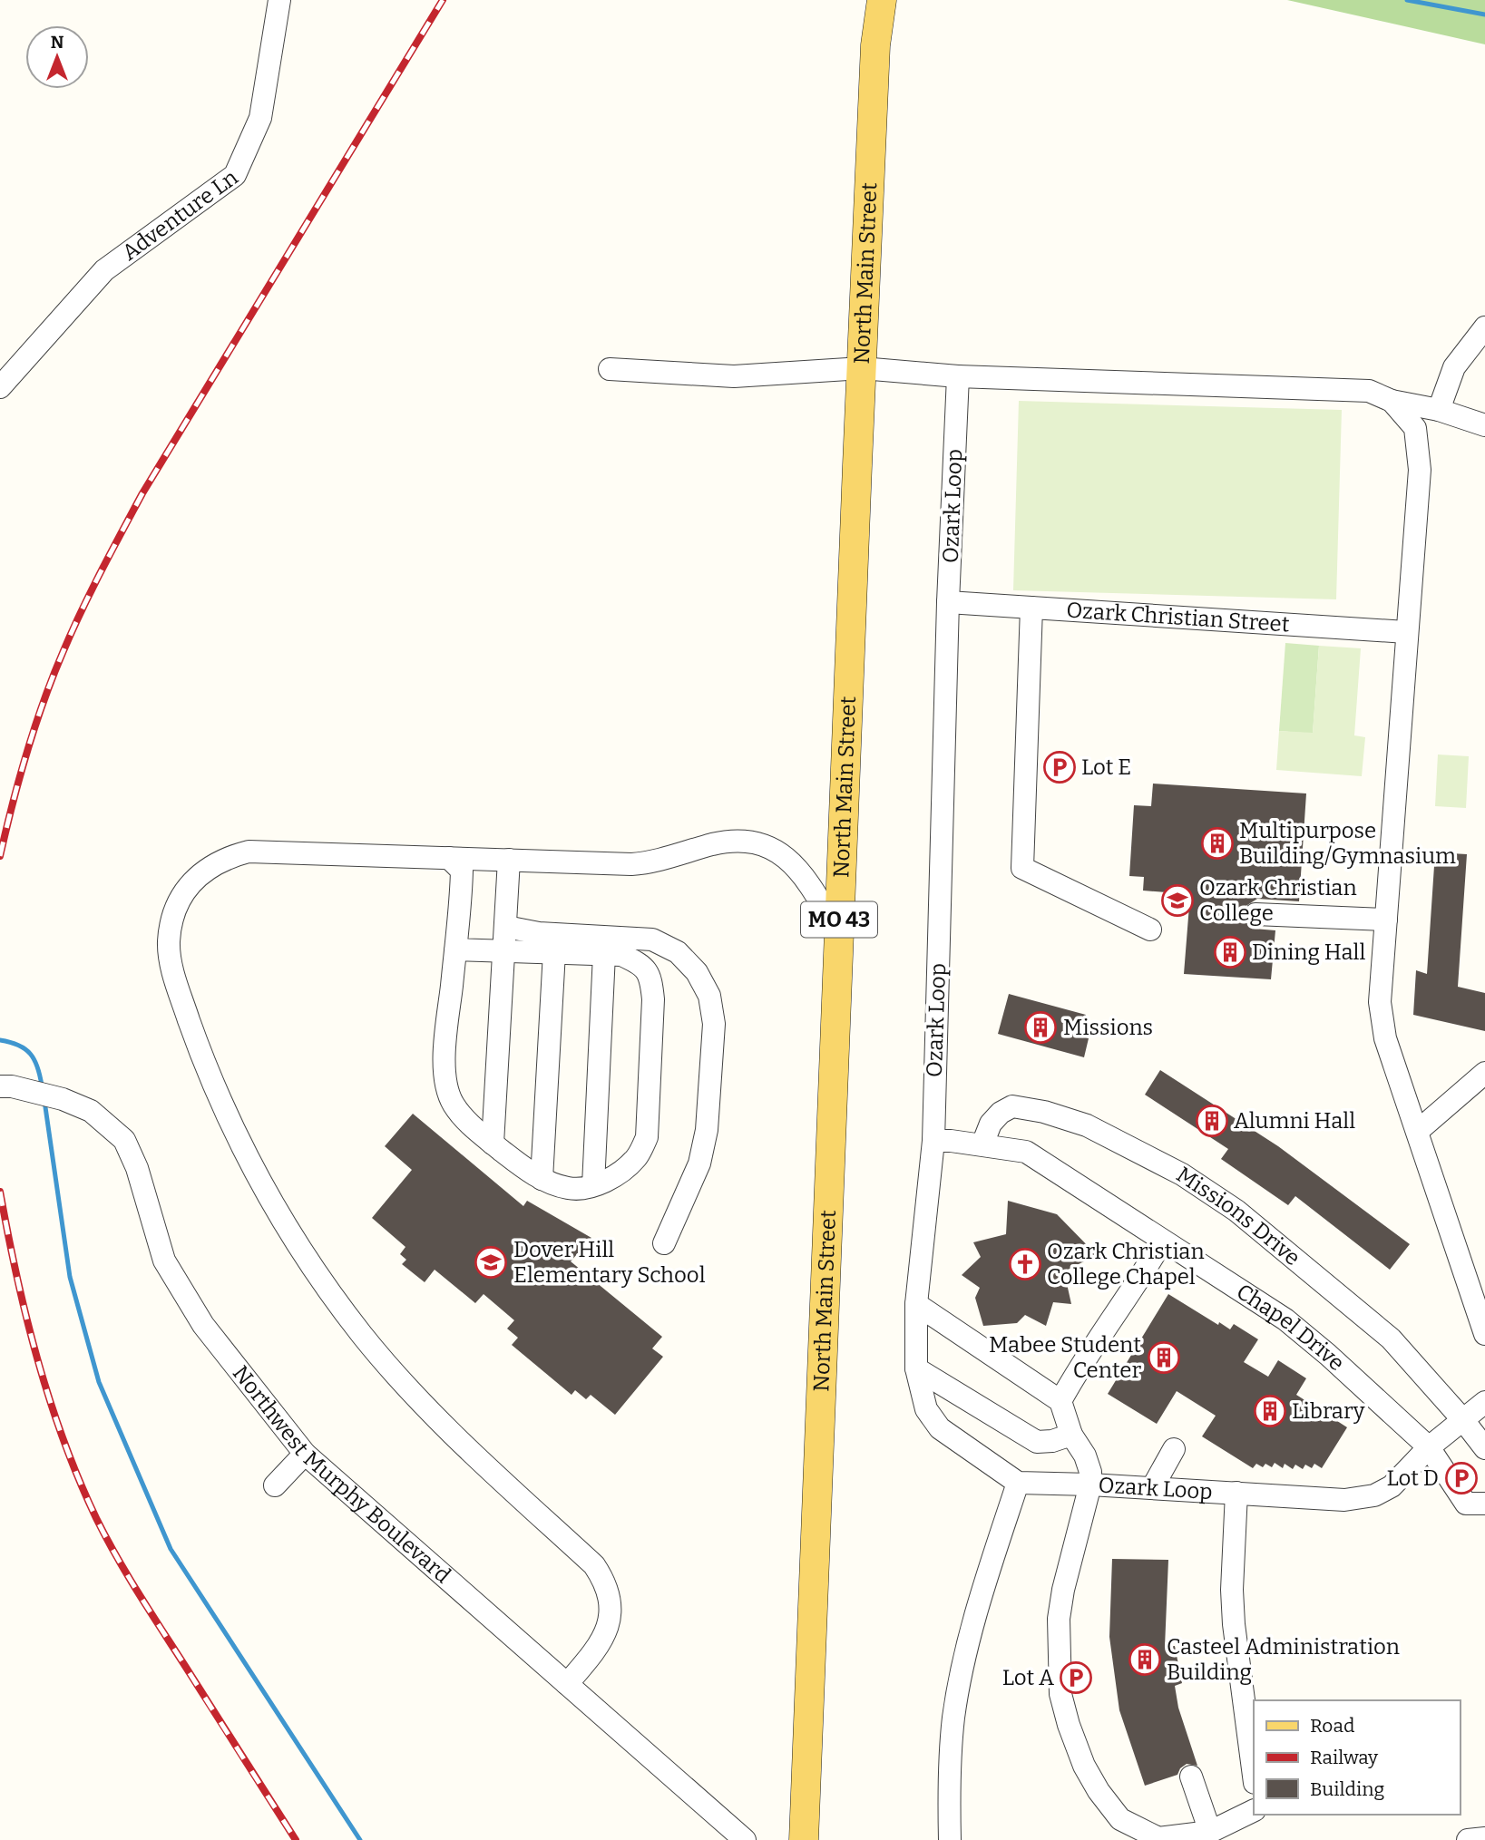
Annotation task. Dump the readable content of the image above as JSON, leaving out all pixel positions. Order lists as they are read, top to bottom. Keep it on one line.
{"streets":{"main road":["North Main Street","MO 43"],"street":["Adventure Ln","Ozark Loop","Ozark Christian Street","Missions Drive","Chapel Drive","Northwest Murphy Boulevard"]},"crossings":[["Ozark Loop","Ozark Christian Street"],["Ozark Loop","Missions Drive"],["Ozark Loop","Chapel Drive"],["Missions Drive","Chapel Drive"]],"places":{"parking":["Lot E","Lot D","Lot A"],"building":["Multipurpose Building/Gymnasium","Dining Hall","Missions","Alumni Hall","Mabee Student Center","Library","Casteel Administration Building"],"school or university":["Ozark Christian College","Dover Hill Elementary School"],"church":["Ozark Christian College Chapel"]},"legend":["Road","Railway","Building"],"north":"top"}
